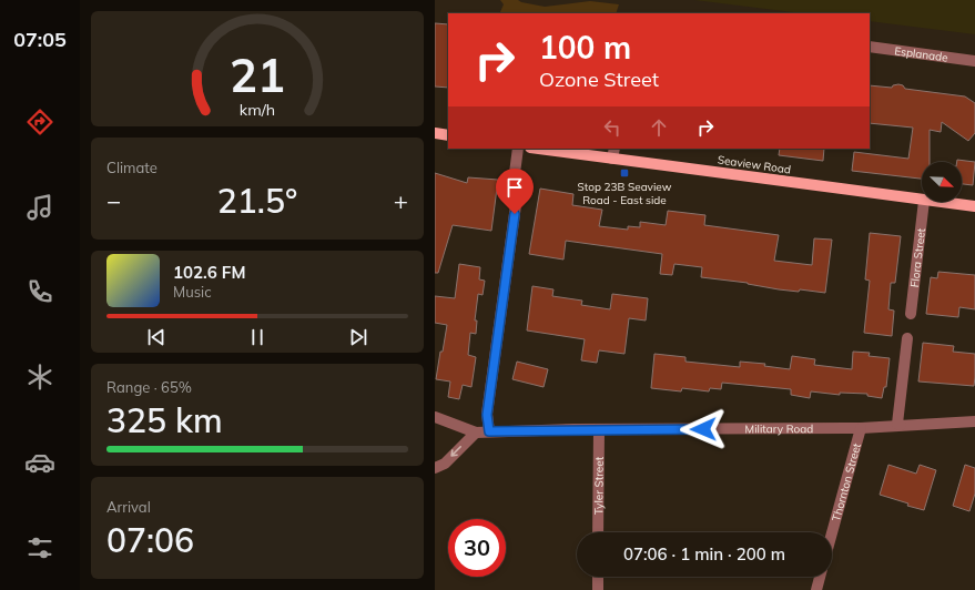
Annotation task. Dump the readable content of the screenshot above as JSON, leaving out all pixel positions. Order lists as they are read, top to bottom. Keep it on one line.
{"streets":{"main road":["Seaview Road"],"street":["Esplanade","Flora Street","Military Road","Thornton Street","Tyler Street"]},"crossings":[["Military Road","Thornton Street"],["Military Road","Tyler Street"]],"places":{"transit":["Stop 23B Seaview Road - East side"]},"north":"bottom right","page":{"tabs":"07:05","turn":["100 m","Ozone Street"],"tile":["Climate",["Range · 65%","325 km"],["Arrival","07:06"]],"heat":["−","21.5°","+"],"song":["102.6 FM","Music"],"limit":"30","trip":"07:06 · 1 min · 200 m","gauge":["21","km/h"]}}
